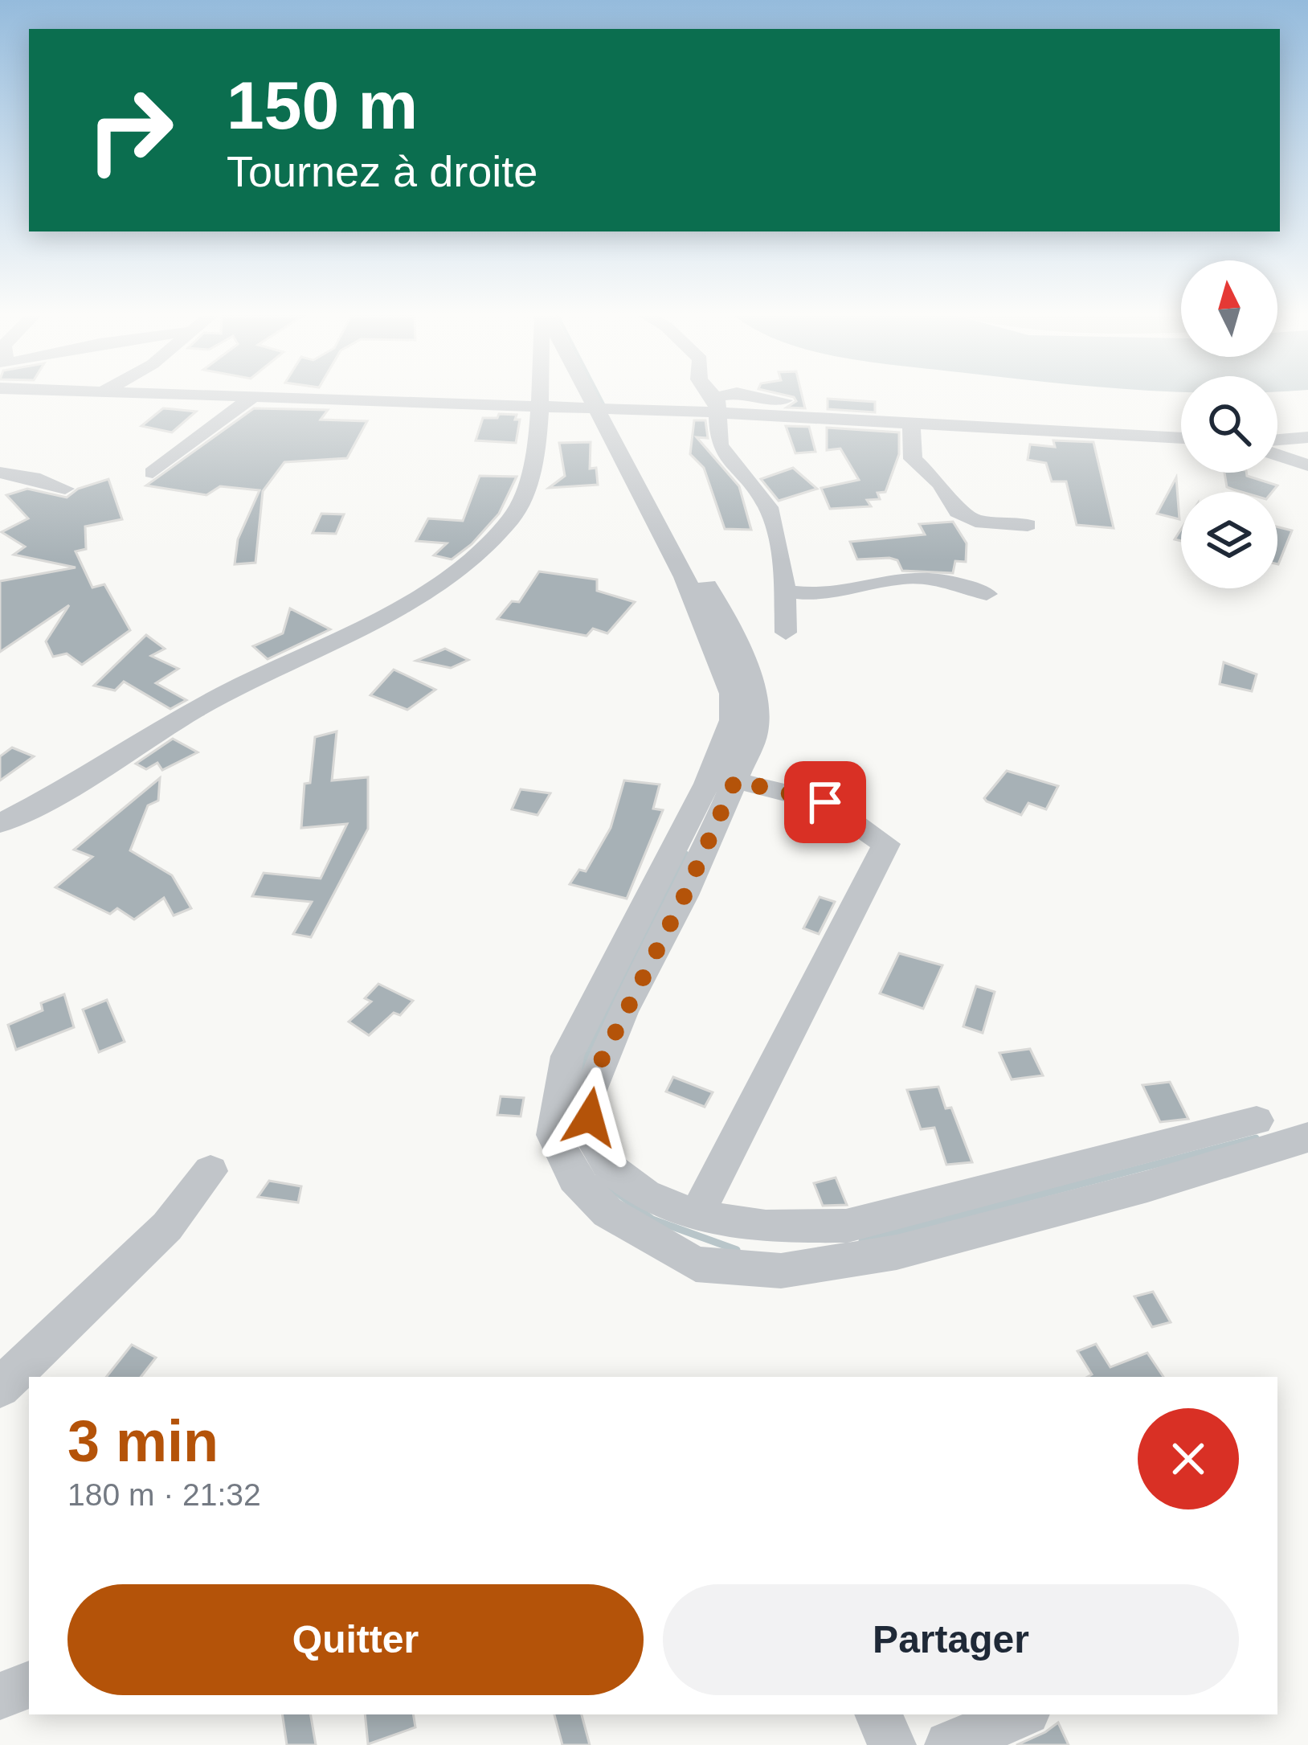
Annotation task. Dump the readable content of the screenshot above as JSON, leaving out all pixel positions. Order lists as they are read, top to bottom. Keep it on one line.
{"north":"top","page":{"turn":["150 m","Tournez à droite"],"heading":["3 min","180 m · 21:32"],"buttons":["Quitter","Partager"]}}
